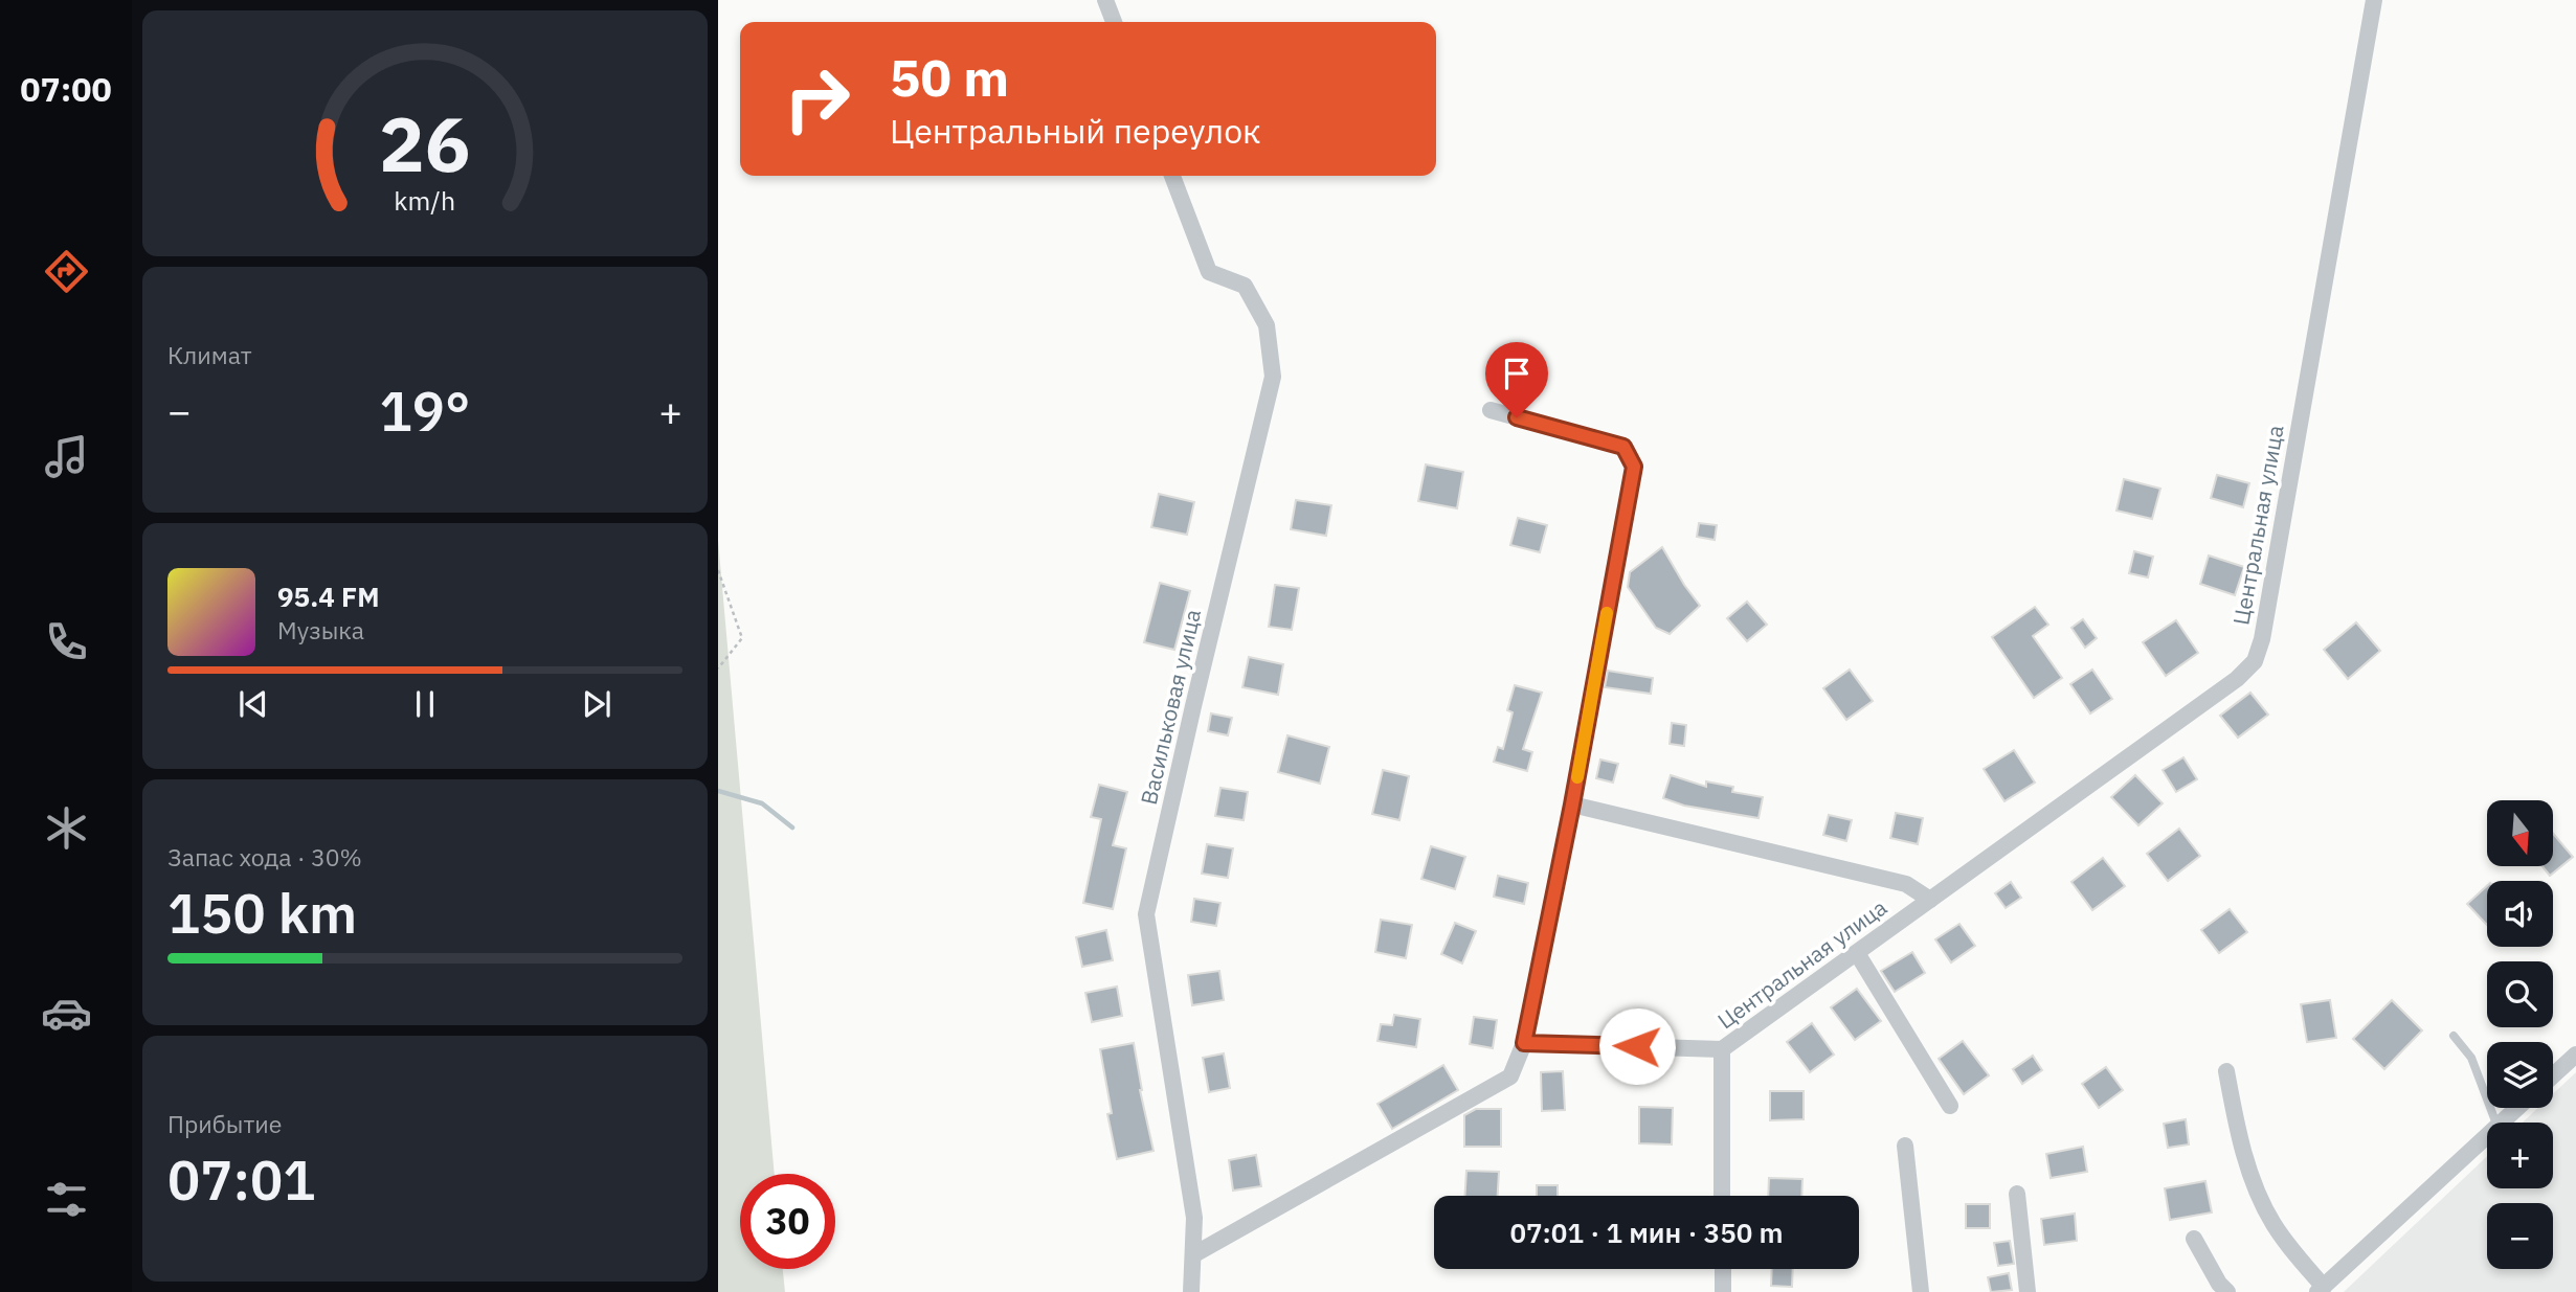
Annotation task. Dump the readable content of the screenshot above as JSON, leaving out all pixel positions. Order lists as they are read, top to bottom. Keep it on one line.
{"streets":{"street":["Центральная улица","Васильковая улица"]},"north":"bottom","page":{"tabs":"07:00","turn":["50 m","Центральный переулок"],"tile":["Климат",["Запас хода · 30%","150 km"],["Прибытие","07:01"]],"heat":["−","19°","+"],"song":["95.4 FM","Музыка"],"map_buttons":["+","−"],"limit":"30","trip":"07:01 · 1 мин · 350 m","gauge":["26","km/h"]}}
